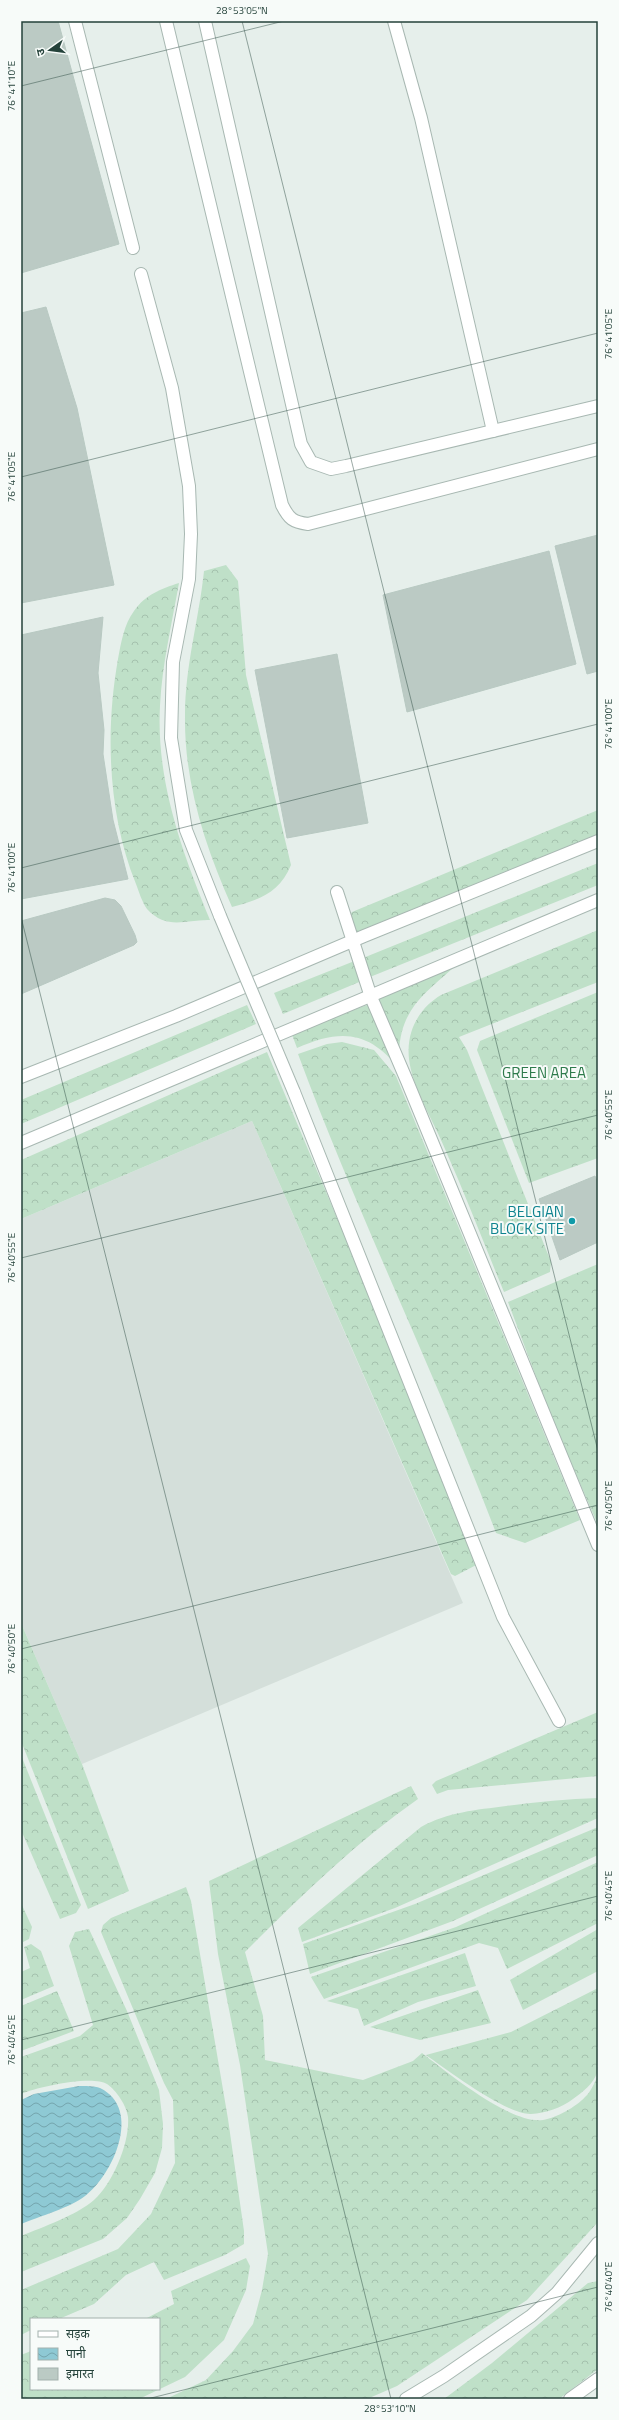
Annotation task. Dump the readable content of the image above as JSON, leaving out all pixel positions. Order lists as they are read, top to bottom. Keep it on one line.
{"parks":["GREEN AREA"],"places":["BELGIAN BLOCK SITE"],"legend":["सड़क","पानी","इमारत"],"north":"left","coordinates":["28°53'05\"N","76°41'10\"E","76°41'05\"E","76°41'00\"E","76°40'55\"E","76°40'50\"E","76°40'45\"E","76°40'40\"E","28°53'10\"N"]}
